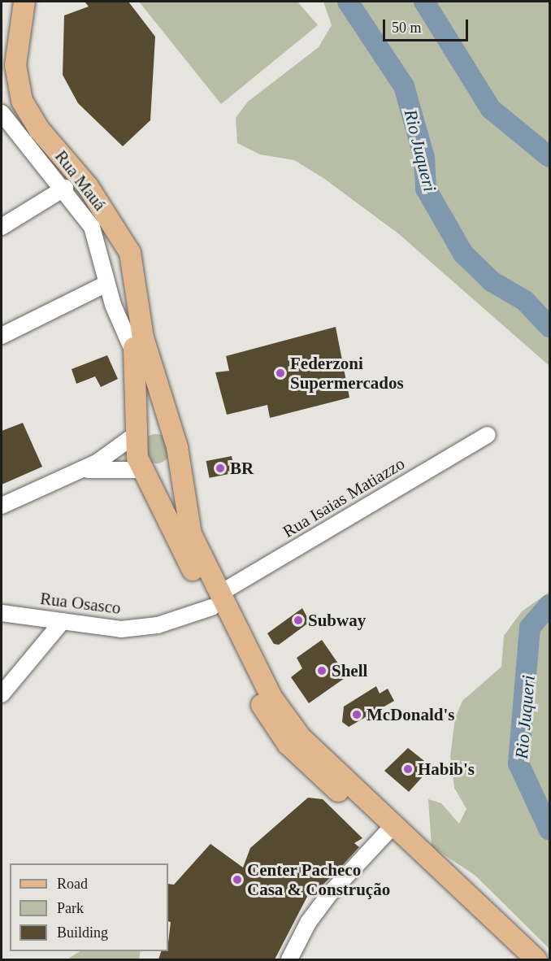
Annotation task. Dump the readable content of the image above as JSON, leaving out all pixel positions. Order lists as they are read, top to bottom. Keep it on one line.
{"streets":{"street":["Rua Mauá","Rua Isaias Matiazzo","Rua Osasco"]},"crossings":[["Rua Isaias Matiazzo","Rua Osasco"]],"water":["Rio Juqueri"],"places":["Federzoni Supermercados","BR","Subway","Shell","McDonald's","Habib's","Center Pacheco Casa & Construção"],"legend":["Road","Park","Building"],"scale_bar":"50 m"}
